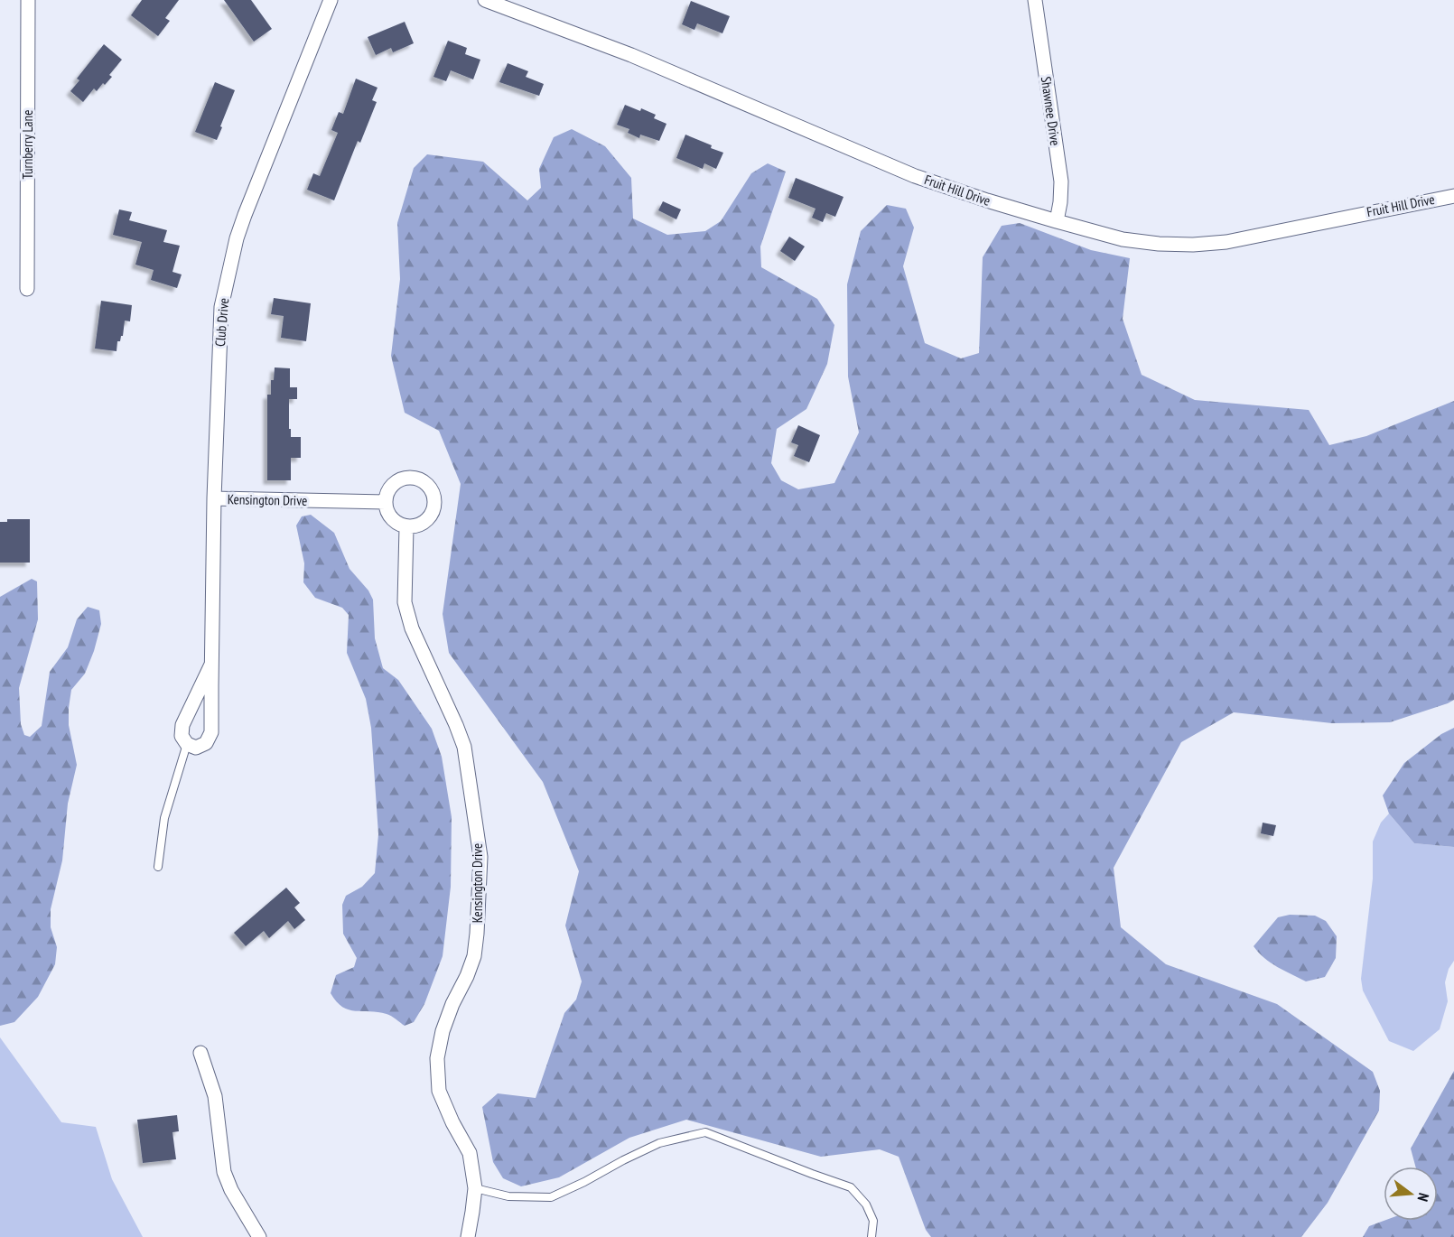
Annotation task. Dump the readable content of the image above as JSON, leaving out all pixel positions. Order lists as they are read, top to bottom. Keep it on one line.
{"streets":{"street":["Shawnee Drive","Turnberry Lane","Fruit Hill Drive","Club Drive","Kensington Drive"]},"crossings":[["Shawnee Drive","Fruit Hill Drive"],["Club Drive","Kensington Drive"]],"north":"right"}
